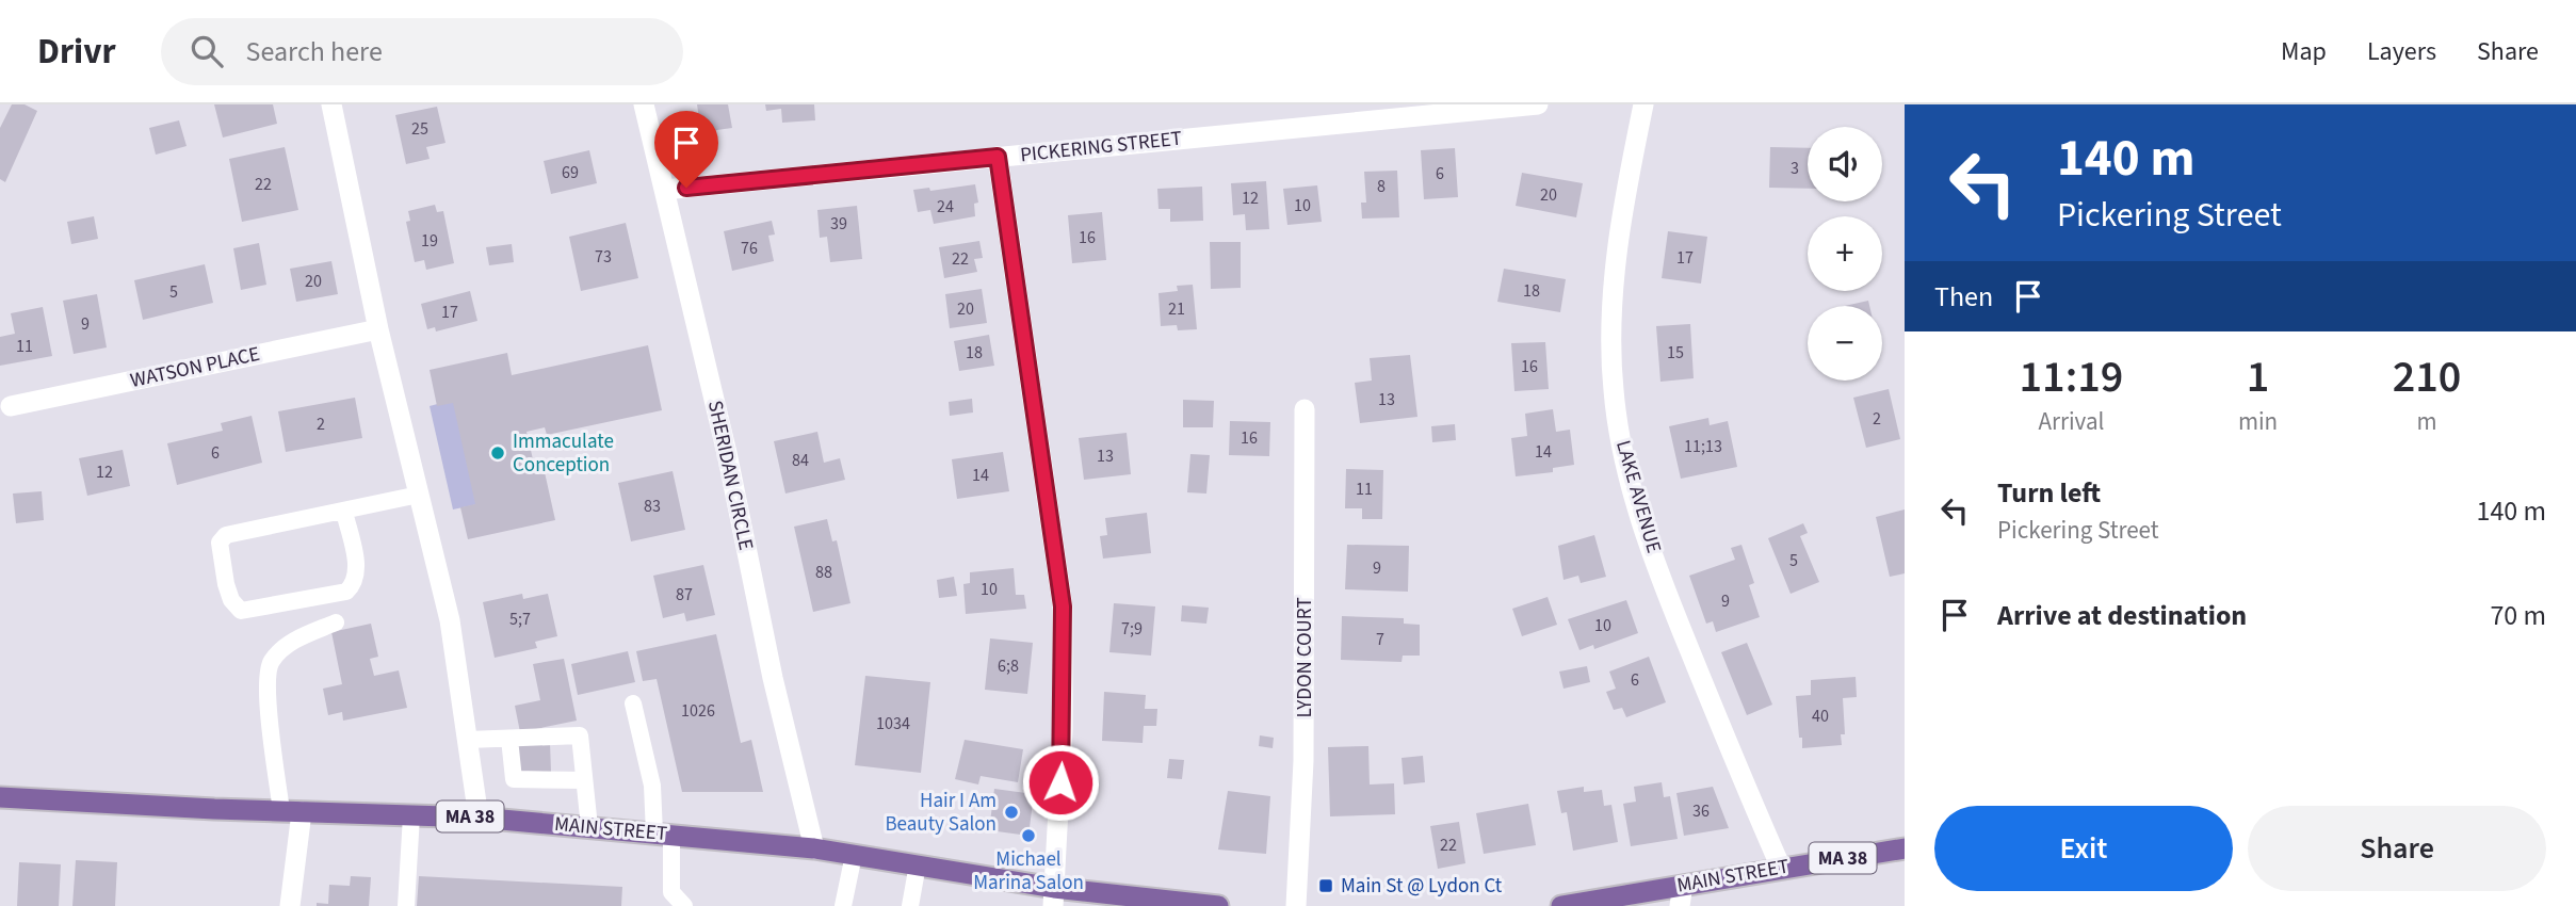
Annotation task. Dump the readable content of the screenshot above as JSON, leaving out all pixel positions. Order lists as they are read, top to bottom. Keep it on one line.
{"streets":{"main road":["MA 38","MAIN STREET"],"street":["PICKERING STREET","WATSON PLACE","SHERIDAN CIRCLE","LAKE AVENUE","LYDON COURT"]},"crossings":[["PICKERING STREET","SHERIDAN CIRCLE"],["SHERIDAN CIRCLE","MAIN STREET"],["LAKE AVENUE","MAIN STREET"]],"places":{"other":["Immaculate Conception","Hair I Am Beauty Salon","Michael Marina Salon"],"transit":["Main St @ Lydon Ct"]},"house_numbers":["25","3","69","6","22","8","20","12","10","24","39","16","19","76","73","17","22","20","18","5","20","21","17","9","11","18","15","16","13","2","2","16","11;13","14","6","13","84","12","14","11","83","5","9","88","10","87","9","5;7","10","7;9","7","6;8","6","1026","40","1034","36","22"],"page":{"header":"Drivr","search":"Search here","nav":["Map","Layers","Share"],"turn":["140 m","Pickering Street"],"map_buttons":["+","−"],"then":"Then","eta":["11:19","Arrival","1","min","210","m"],"list":[{"name":"Turn left","note":"Pickering Street","value":"140 m"},{"name":"Arrive at destination","value":"70 m"}],"buttons":["Exit","Share"]}}
